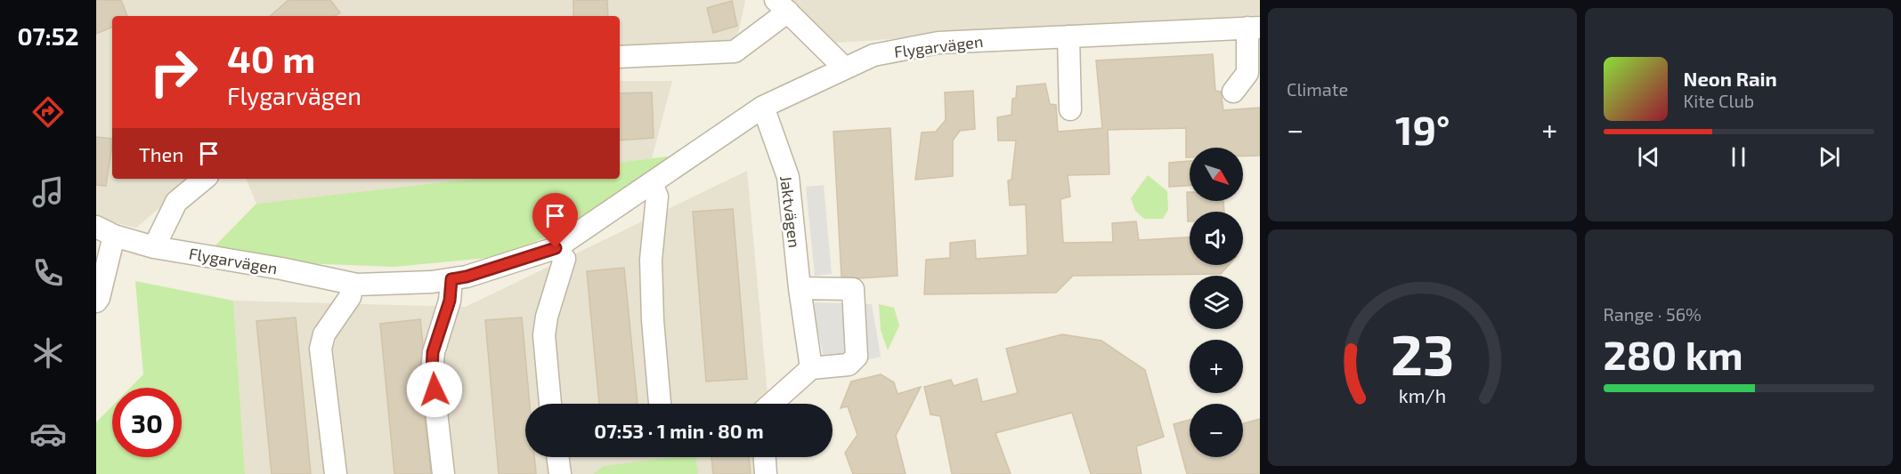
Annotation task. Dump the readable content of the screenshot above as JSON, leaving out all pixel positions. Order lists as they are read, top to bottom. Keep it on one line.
{"streets":{"street":["Flygarvägen","Jaktvägen"]},"crossings":[["Flygarvägen","Jaktvägen"]],"north":"bottom right","page":{"tabs":"07:52","tile":["Climate",["Range · 56%","280 km"]],"turn":["40 m","Flygarvägen"],"song":["Neon Rain","Kite Club"],"heat":["−","19°","+"],"then":"Then","map_buttons":["+","−"],"limit":"30","trip":"07:53 · 1 min · 80 m","gauge":["23","km/h"]}}
